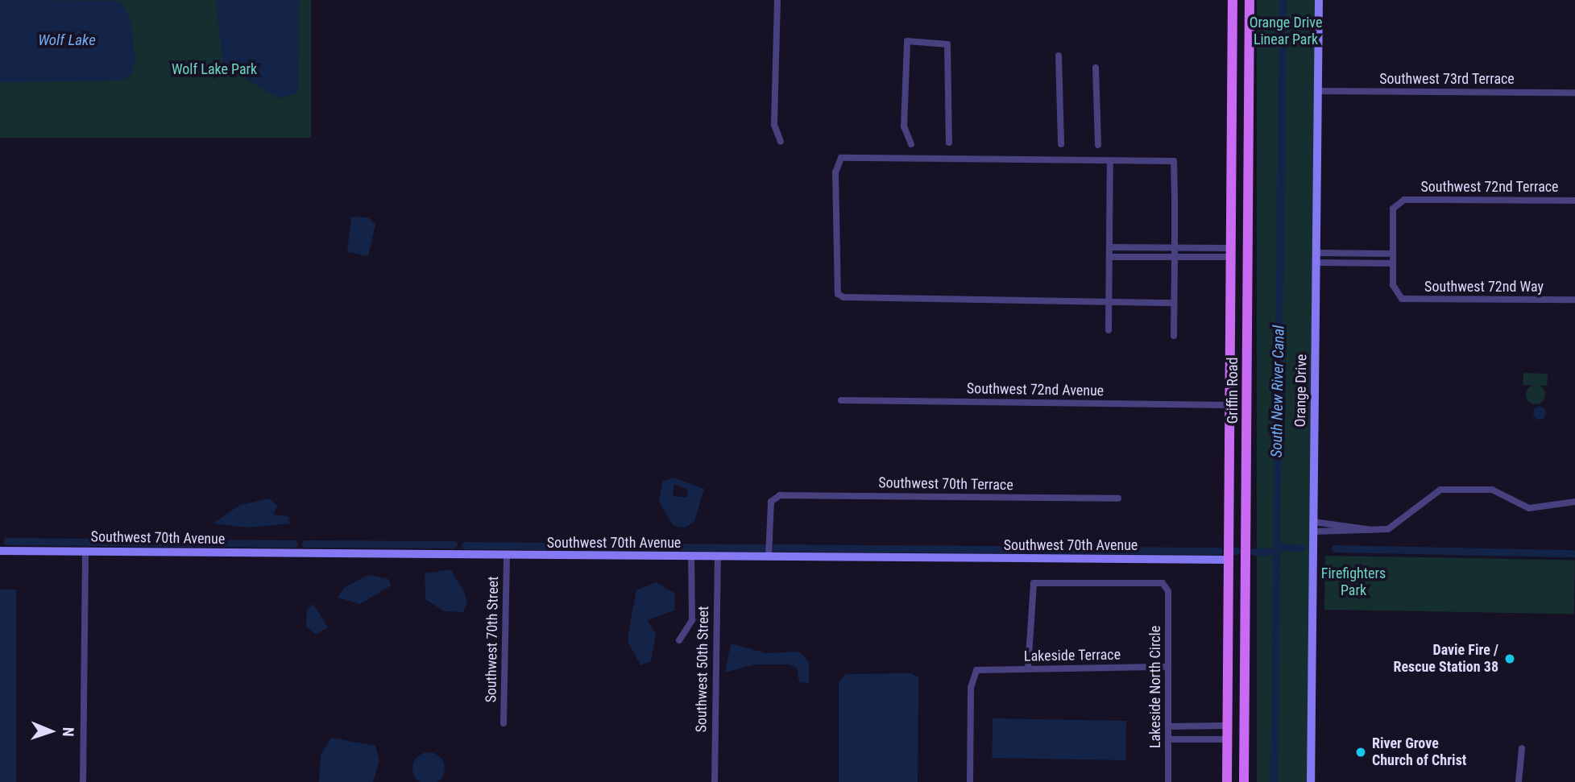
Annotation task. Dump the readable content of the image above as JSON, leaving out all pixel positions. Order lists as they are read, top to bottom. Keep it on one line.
{"streets":{"main road":["Griffin Road"],"street":["Southwest 73rd Terrace","Southwest 72nd Terrace","Southwest 72nd Way","Southwest 72nd Avenue","Orange Drive","Southwest 70th Terrace","Southwest 70th Avenue","Southwest 70th Street","Lakeside Terrace","Southwest 50th Street","Lakeside North Circle"]},"crossings":[["Southwest 73rd Terrace","Orange Drive"],["Southwest 72nd Avenue","Griffin Road"],["Griffin Road","Southwest 70th Avenue"],["Southwest 70th Terrace","Southwest 70th Avenue"],["Southwest 70th Avenue","Southwest 70th Street"],["Southwest 70th Avenue","Southwest 50th Street"],["Lakeside Terrace","Lakeside North Circle"]],"water":["Wolf Lake","South New River Canal"],"parks":["Orange Drive Linear Park","Wolf Lake Park","Firefighters Park"],"places":["Davie Fire / Rescue Station 38","River Grove Church of Christ"],"north":"right"}
